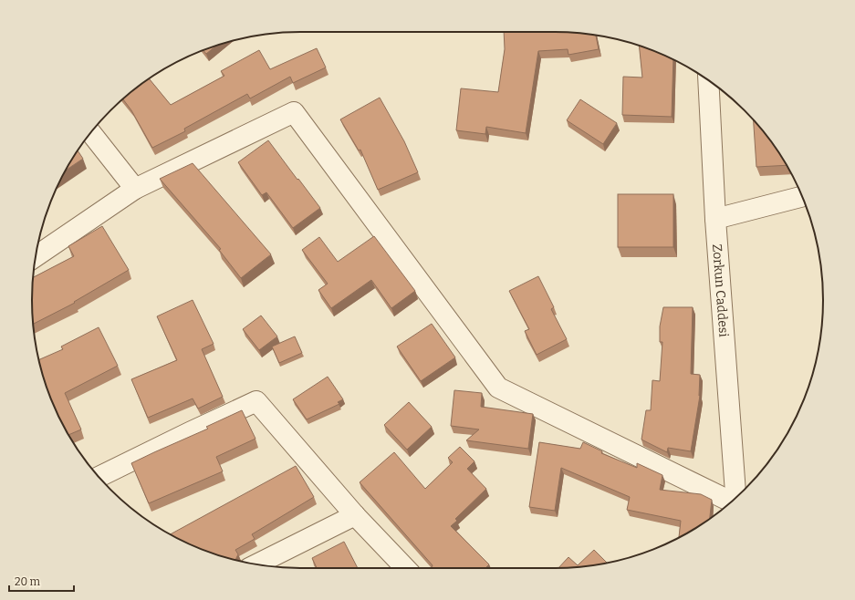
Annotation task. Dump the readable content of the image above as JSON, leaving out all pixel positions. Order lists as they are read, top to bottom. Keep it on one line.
{"streets":{"street":["Zorkun Caddesi"]},"scale_bar":"20 m"}
